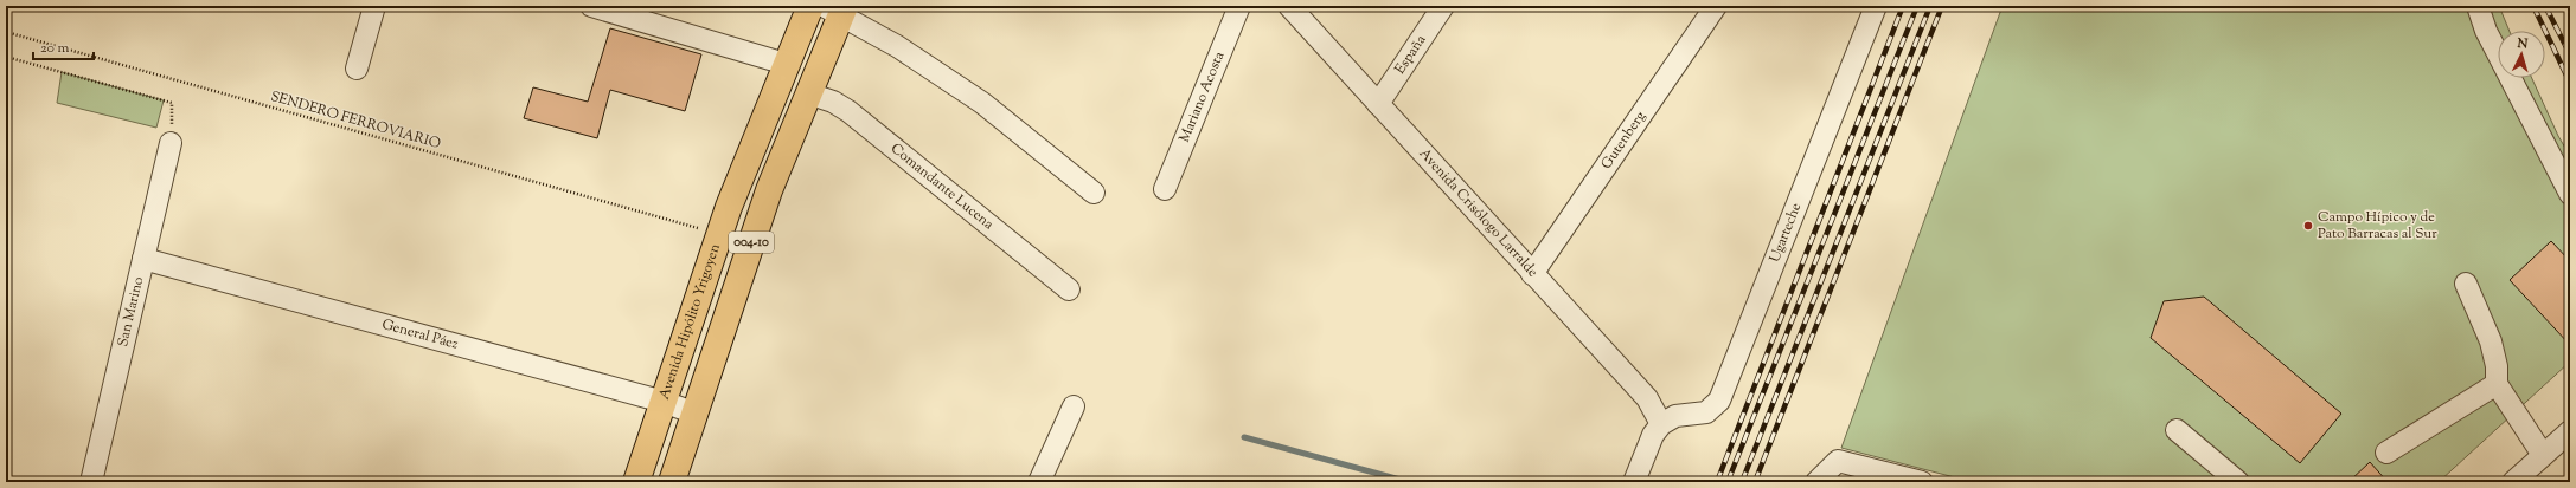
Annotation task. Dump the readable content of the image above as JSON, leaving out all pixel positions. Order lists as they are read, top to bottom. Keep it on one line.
{"streets":{"main road":["004-10","Avenida Hipólito Yrigoyen"],"street":["España","Mariano Acosta","Gutenberg","Comandante Lucena","Avenida Crisólogo Larralde","Ugarteche","San Marino","General Páez"],"path":["SENDERO FERROVIARIO"]},"crossings":[["España","Avenida Crisólogo Larralde"],["Gutenberg","Avenida Crisólogo Larralde"],["Comandante Lucena","004-10"],["Avenida Crisólogo Larralde","Ugarteche"],["004-10","General Páez"],["San Marino","General Páez"],["Avenida Hipólito Yrigoyen","General Páez"]],"places":["Campo Hípico y de Pato Barracas al Sur"],"scale_bar":"20 m","north":"top"}
